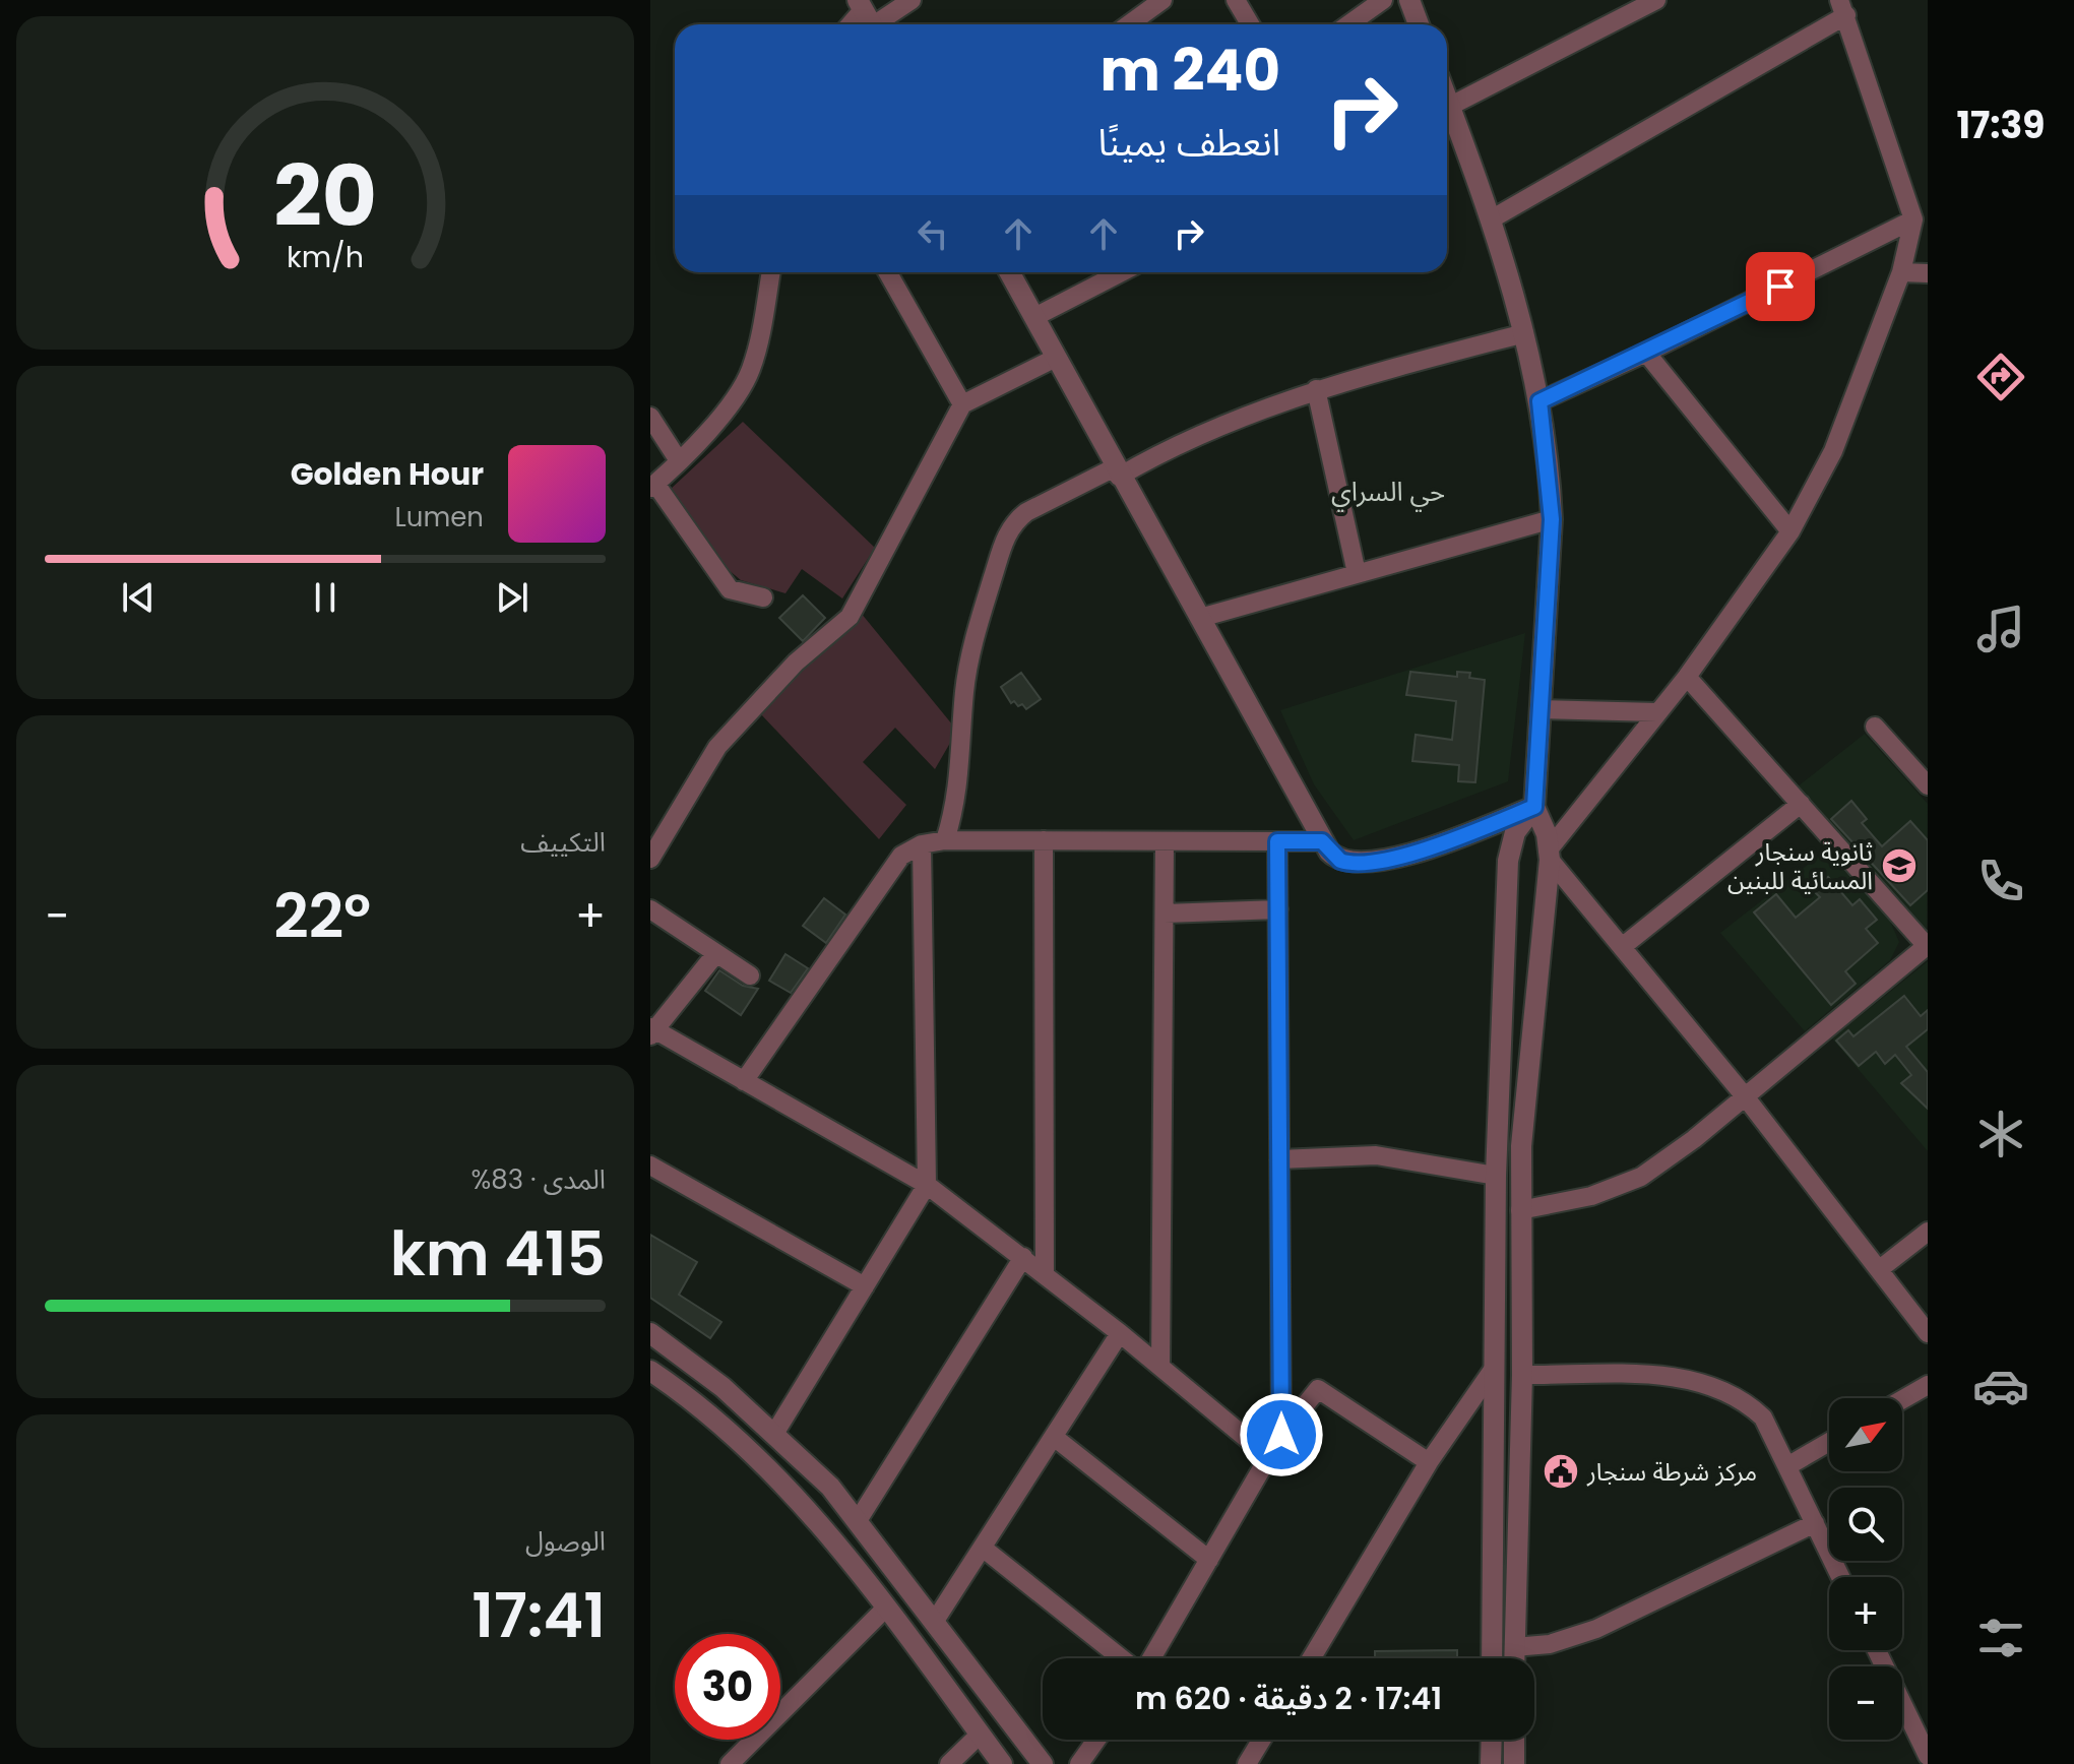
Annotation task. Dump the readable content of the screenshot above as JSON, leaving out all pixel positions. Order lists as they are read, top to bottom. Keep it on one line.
{"districts":["حي السراي"],"places":{"school or university":["ثانوية سنجار المسائية للبنين"],"public building":["مركز شرطة سنجار"]},"north":"top right","page":{"tabs":"17:39","turn":["240 m","انعطف يمينًا"],"song":["Golden Hour","Lumen"],"tile":["التكييف",["المدى · 83%","415 km"],["الوصول","17:41"]],"heat":["−","22°","+"],"map_buttons":["+","−"],"limit":"30","trip":"17:41 · 2 دقيقة · 620 m","gauge":["20","km/h"]}}
